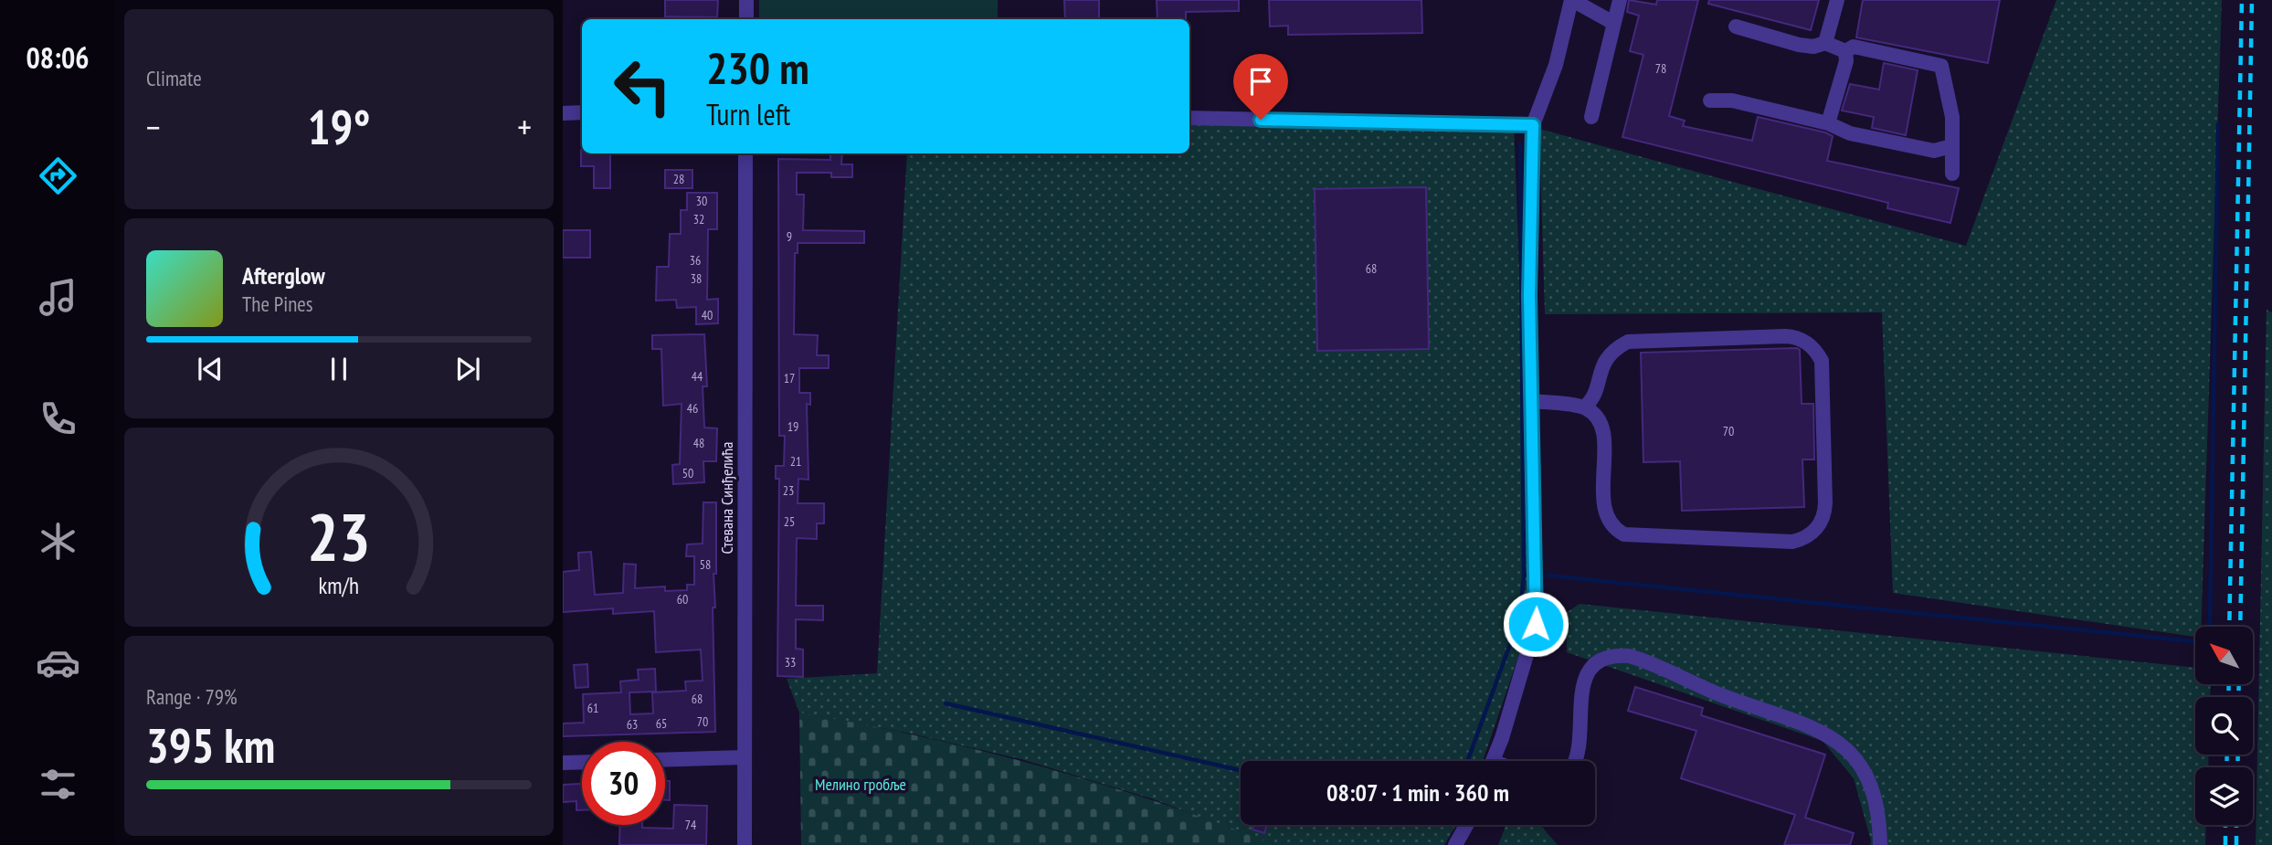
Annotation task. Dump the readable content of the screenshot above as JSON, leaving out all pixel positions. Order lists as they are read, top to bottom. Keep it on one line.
{"streets":{"street":["Стевана Синђелића"]},"parks":["Мелино гробље"],"house_numbers":["78","28","30","32","9","36","68","38","40","44","17","46","19","70","48","21","50","23","25","58","60","33","68","61","70","65","63","74"],"north":"top left","page":{"tabs":"08:06","tile":["Climate",["Range · 79%","395 km"]],"turn":["230 m","Turn left"],"heat":["−","19°","+"],"song":["Afterglow","The Pines"],"limit":"30","trip":"08:07 · 1 min · 360 m","gauge":["23","km/h"]}}
